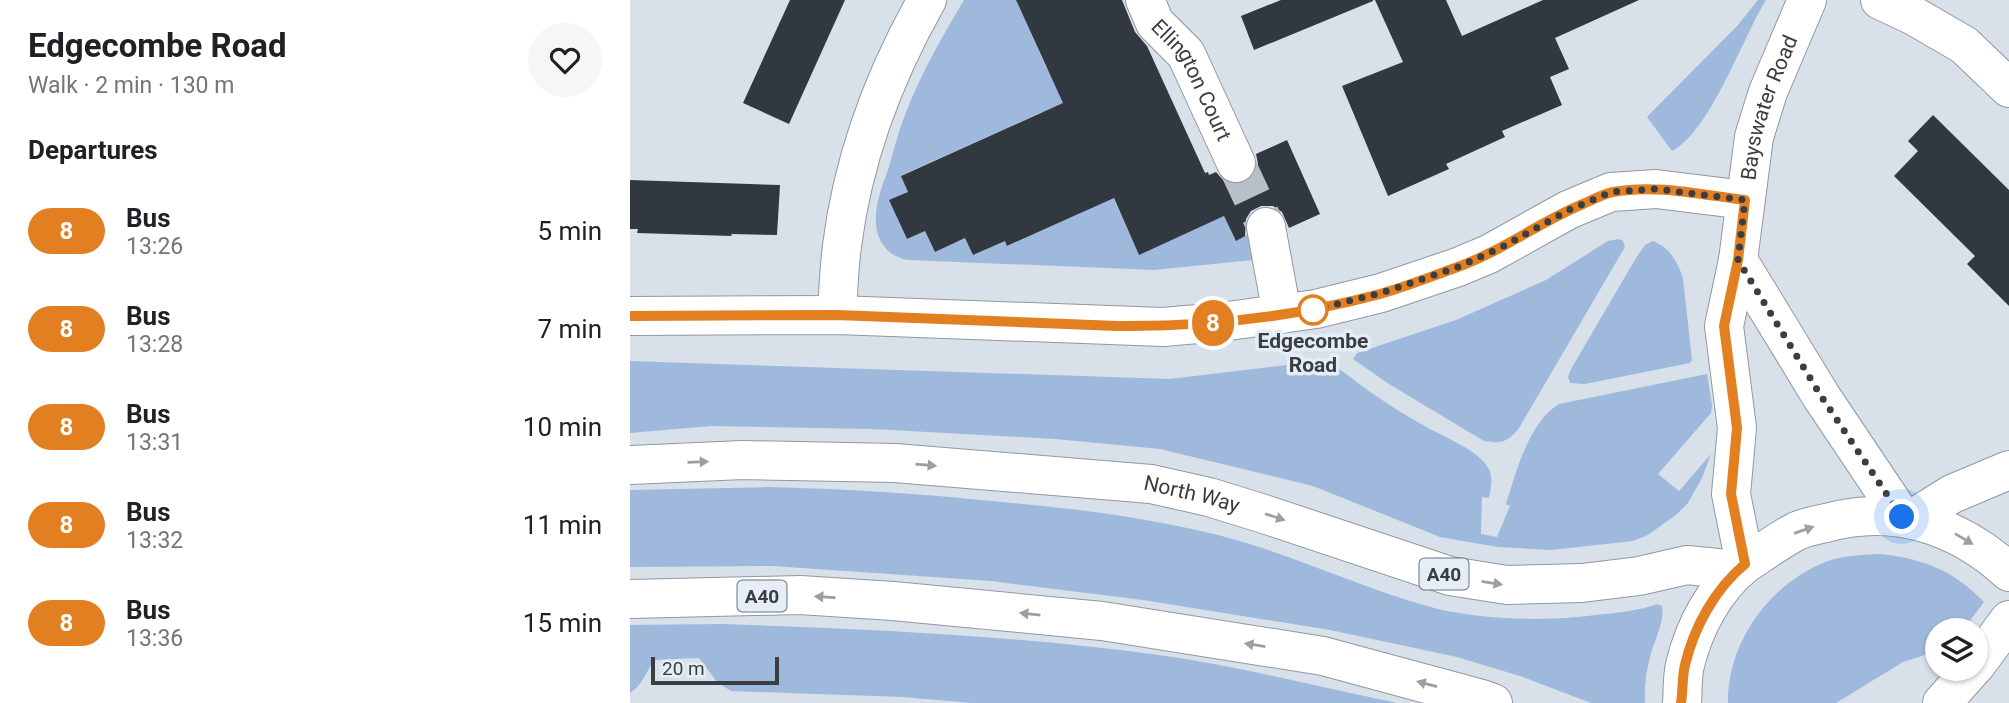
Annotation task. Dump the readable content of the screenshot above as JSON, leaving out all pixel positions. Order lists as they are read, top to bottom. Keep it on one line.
{"streets":{"main road":["Ellington Court","Bayswater Road","North Way","A40"]},"crossings":[["Bayswater Road","North Way"]],"places":["Edgecombe Road"],"lines":["bus line 8"],"scale_bar":"20 m","page":{"heading":[["Edgecombe Road","Walk · 2 min · 130 m"],"Departures"],"on_map":"8","list":[{"mark":"8","name":"Bus","note":"13:26","value":"5 min"},{"mark":"8","name":"Bus","note":"13:28","value":"7 min"},{"mark":"8","name":"Bus","note":"13:31","value":"10 min"},{"mark":"8","name":"Bus","note":"13:32","value":"11 min"},{"mark":"8","name":"Bus","note":"13:36","value":"15 min"}],"scale":"20 m"}}
